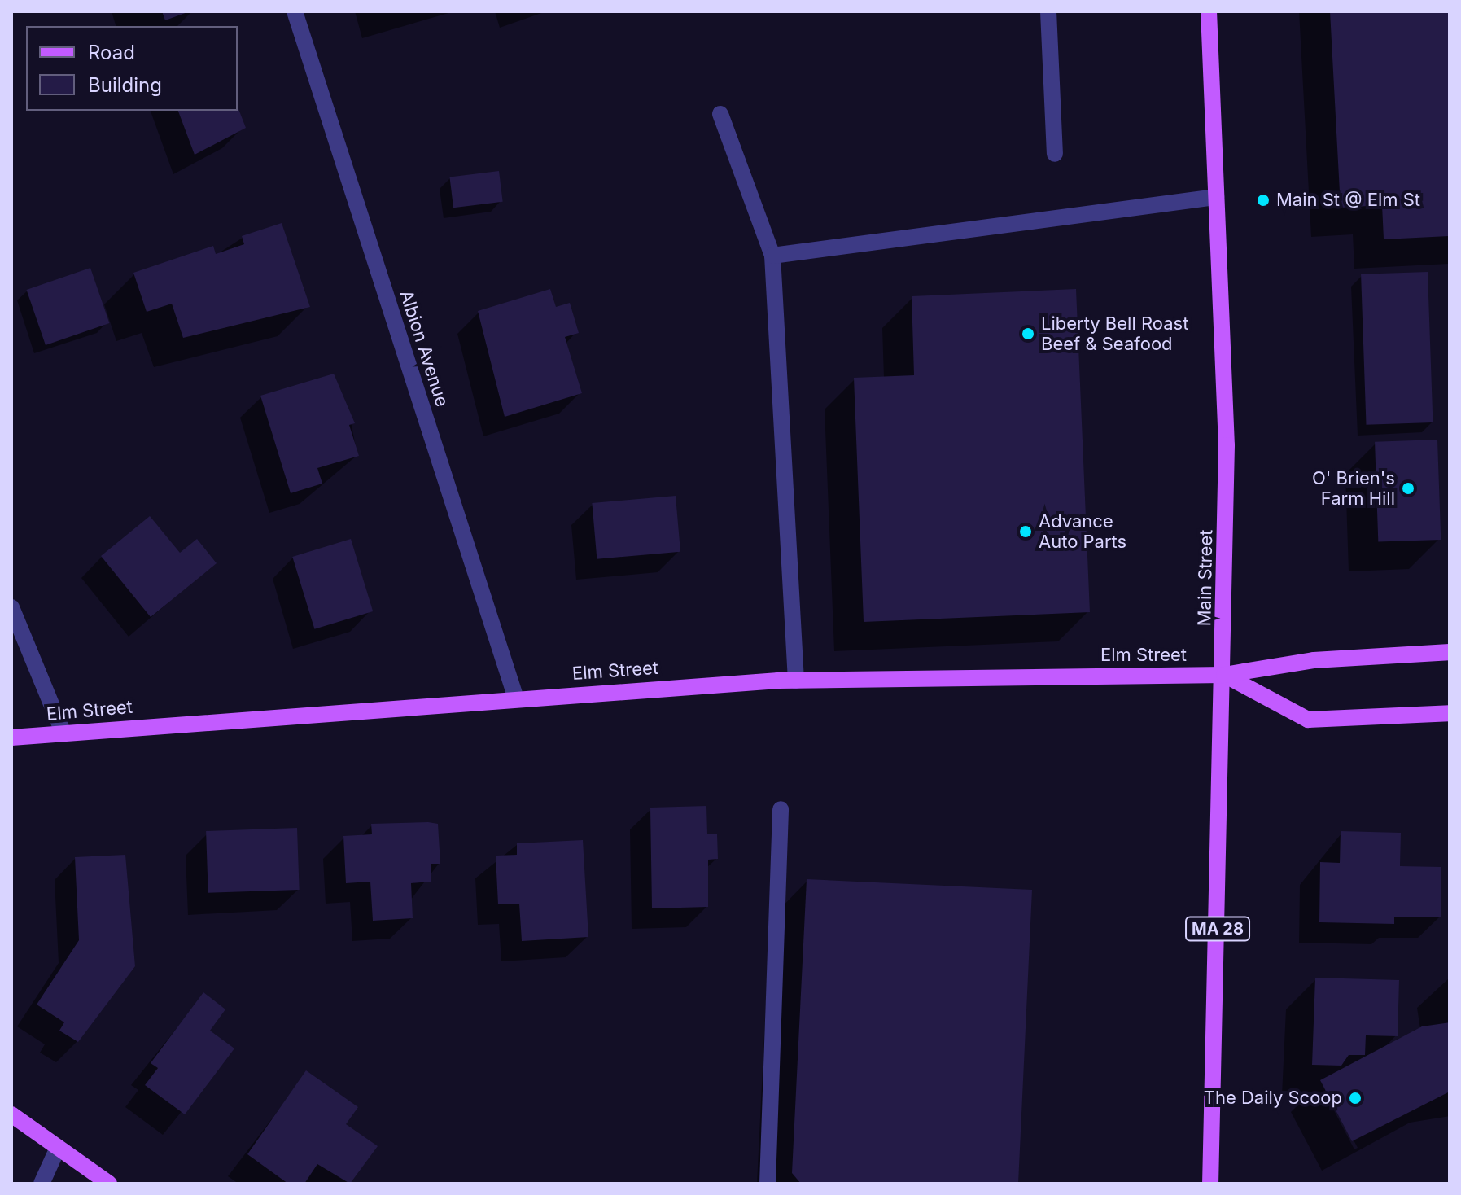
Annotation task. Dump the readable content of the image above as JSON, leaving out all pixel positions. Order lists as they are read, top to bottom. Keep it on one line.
{"streets":{"main road":["Main Street","Elm Street","MA 28"],"street":["Albion Avenue"]},"crossings":[["Albion Avenue","Elm Street"],["Main Street","Elm Street"]],"places":["Main St @ Elm St","Liberty Bell Roast Beef & Seafood","O' Brien's Farm Hill","Advance Auto Parts","The Daily Scoop"],"legend":["Road","Building"]}
